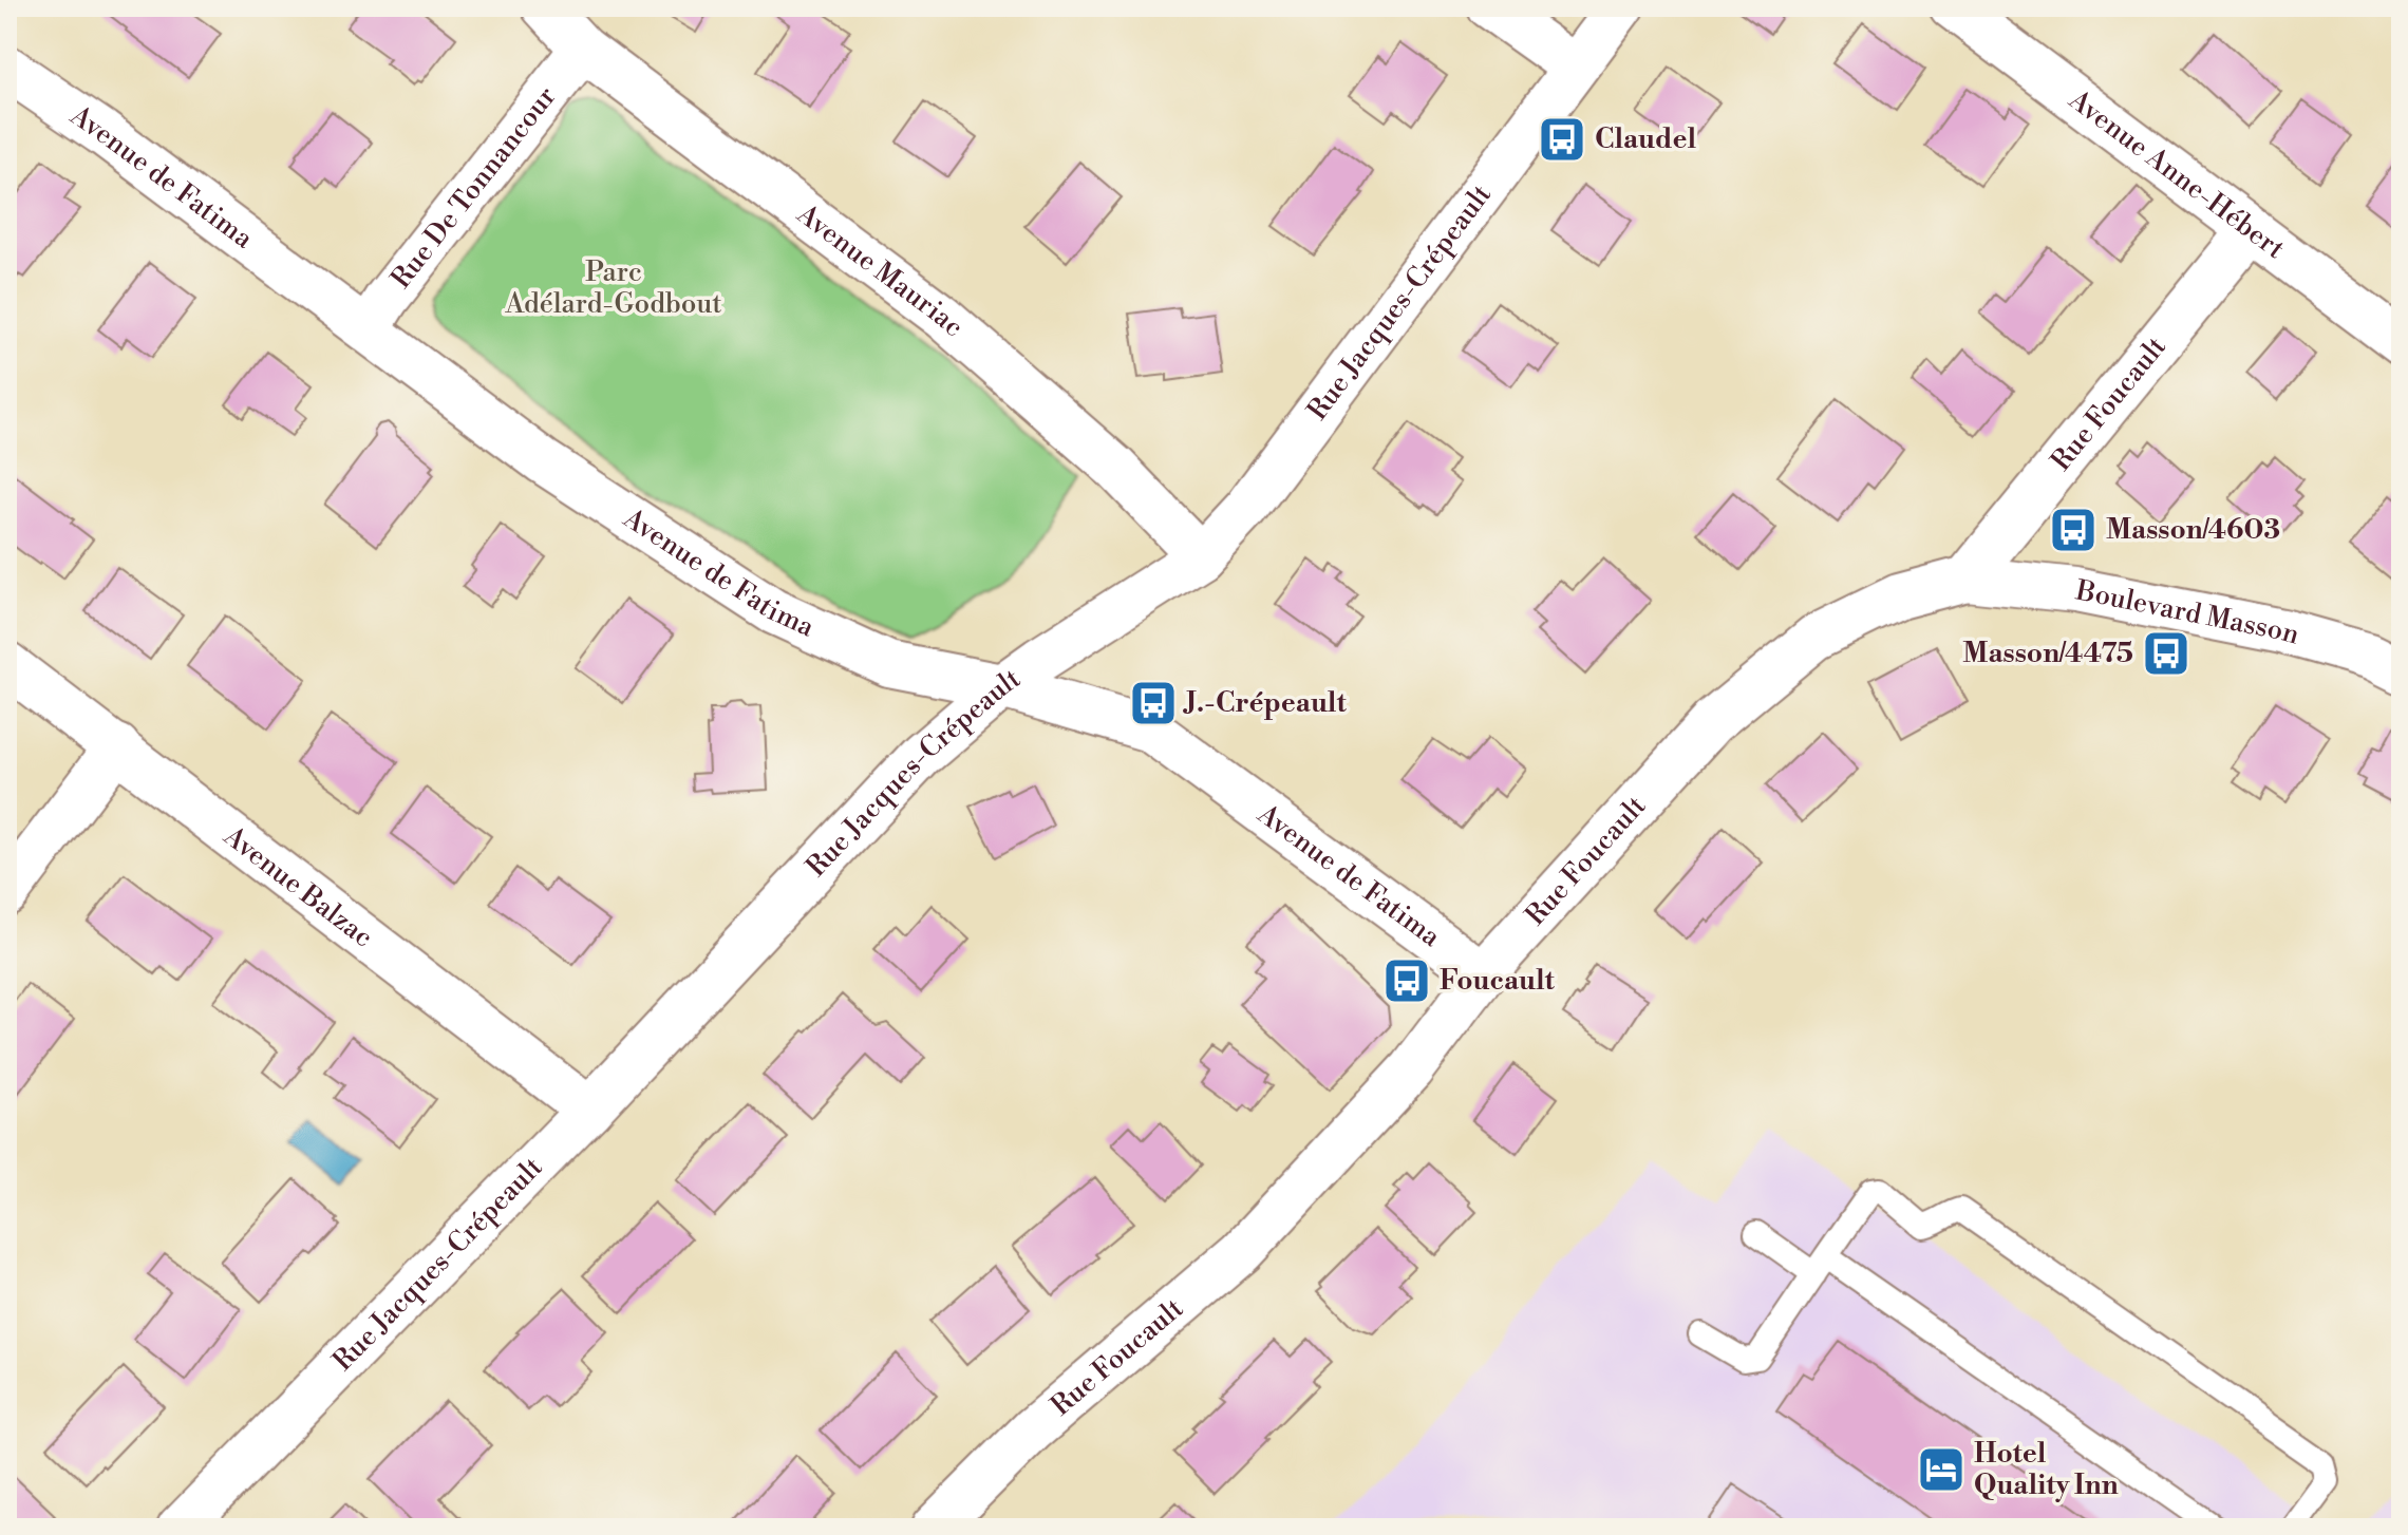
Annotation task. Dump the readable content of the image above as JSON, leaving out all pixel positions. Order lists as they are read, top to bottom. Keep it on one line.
{"streets":{"street":["Avenue Anne-Hébert","Avenue de Fatima","Rue De Tonnancour","Avenue Mauriac","Rue Jacques-Crépeault","Rue Foucault","Boulevard Masson","Avenue Balzac"]},"crossings":[["Avenue Anne-Hébert","Rue Foucault"],["Avenue de Fatima","Rue De Tonnancour"],["Avenue de Fatima","Rue Jacques-Crépeault"],["Avenue de Fatima","Rue Foucault"],["Rue De Tonnancour","Avenue Mauriac"],["Avenue Mauriac","Rue Jacques-Crépeault"],["Rue Jacques-Crépeault","Avenue Balzac"],["Rue Foucault","Boulevard Masson"]],"parks":["Parc Adélard-Godbout"],"places":{"bus stop":["Claudel","Masson/4603","Masson/4475","J.-Crépeault","Foucault"],"hotel":["Hotel Quality Inn"]}}
